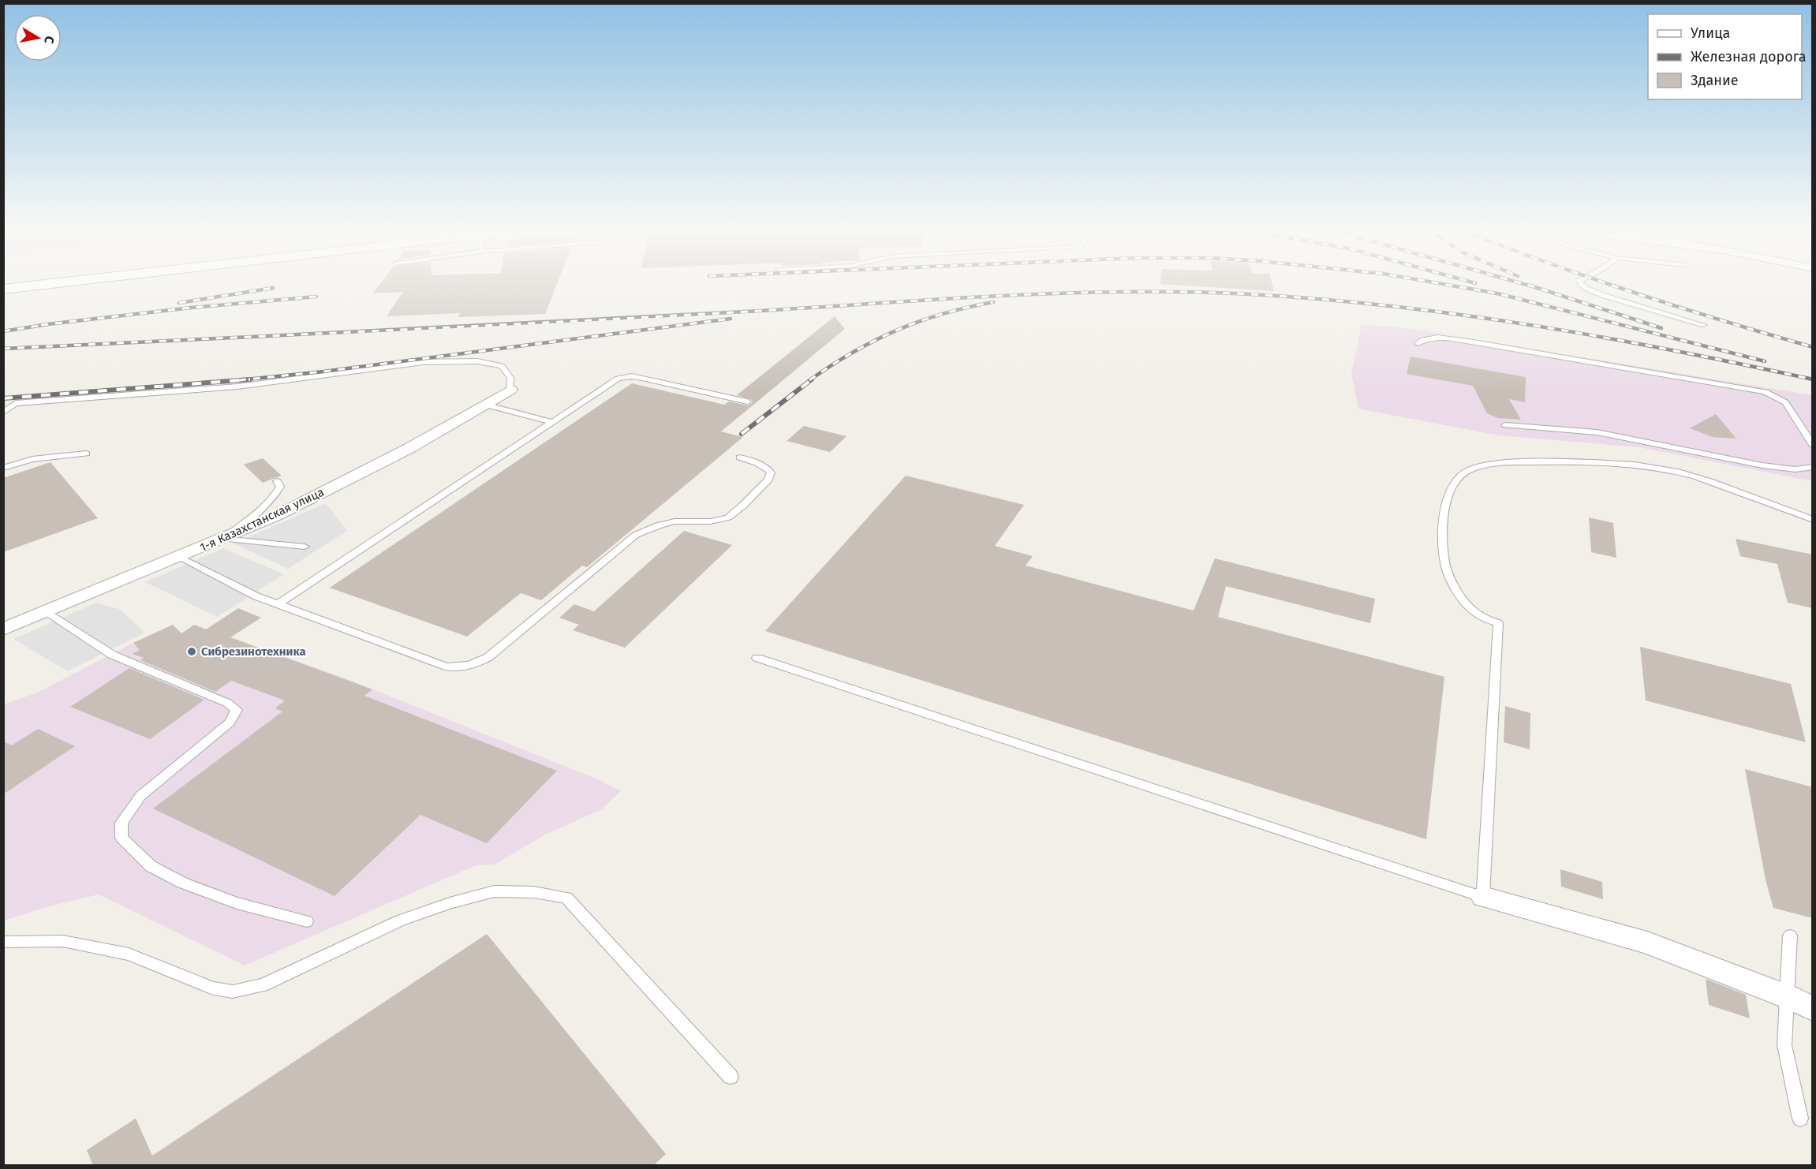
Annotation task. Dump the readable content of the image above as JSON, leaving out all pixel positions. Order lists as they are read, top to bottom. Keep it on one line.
{"streets":{"street":["1-я Казахстанская улица"]},"places":["Сибрезинотехника"],"legend":["Улица","Железная дорога","Здание"],"north":"right"}
